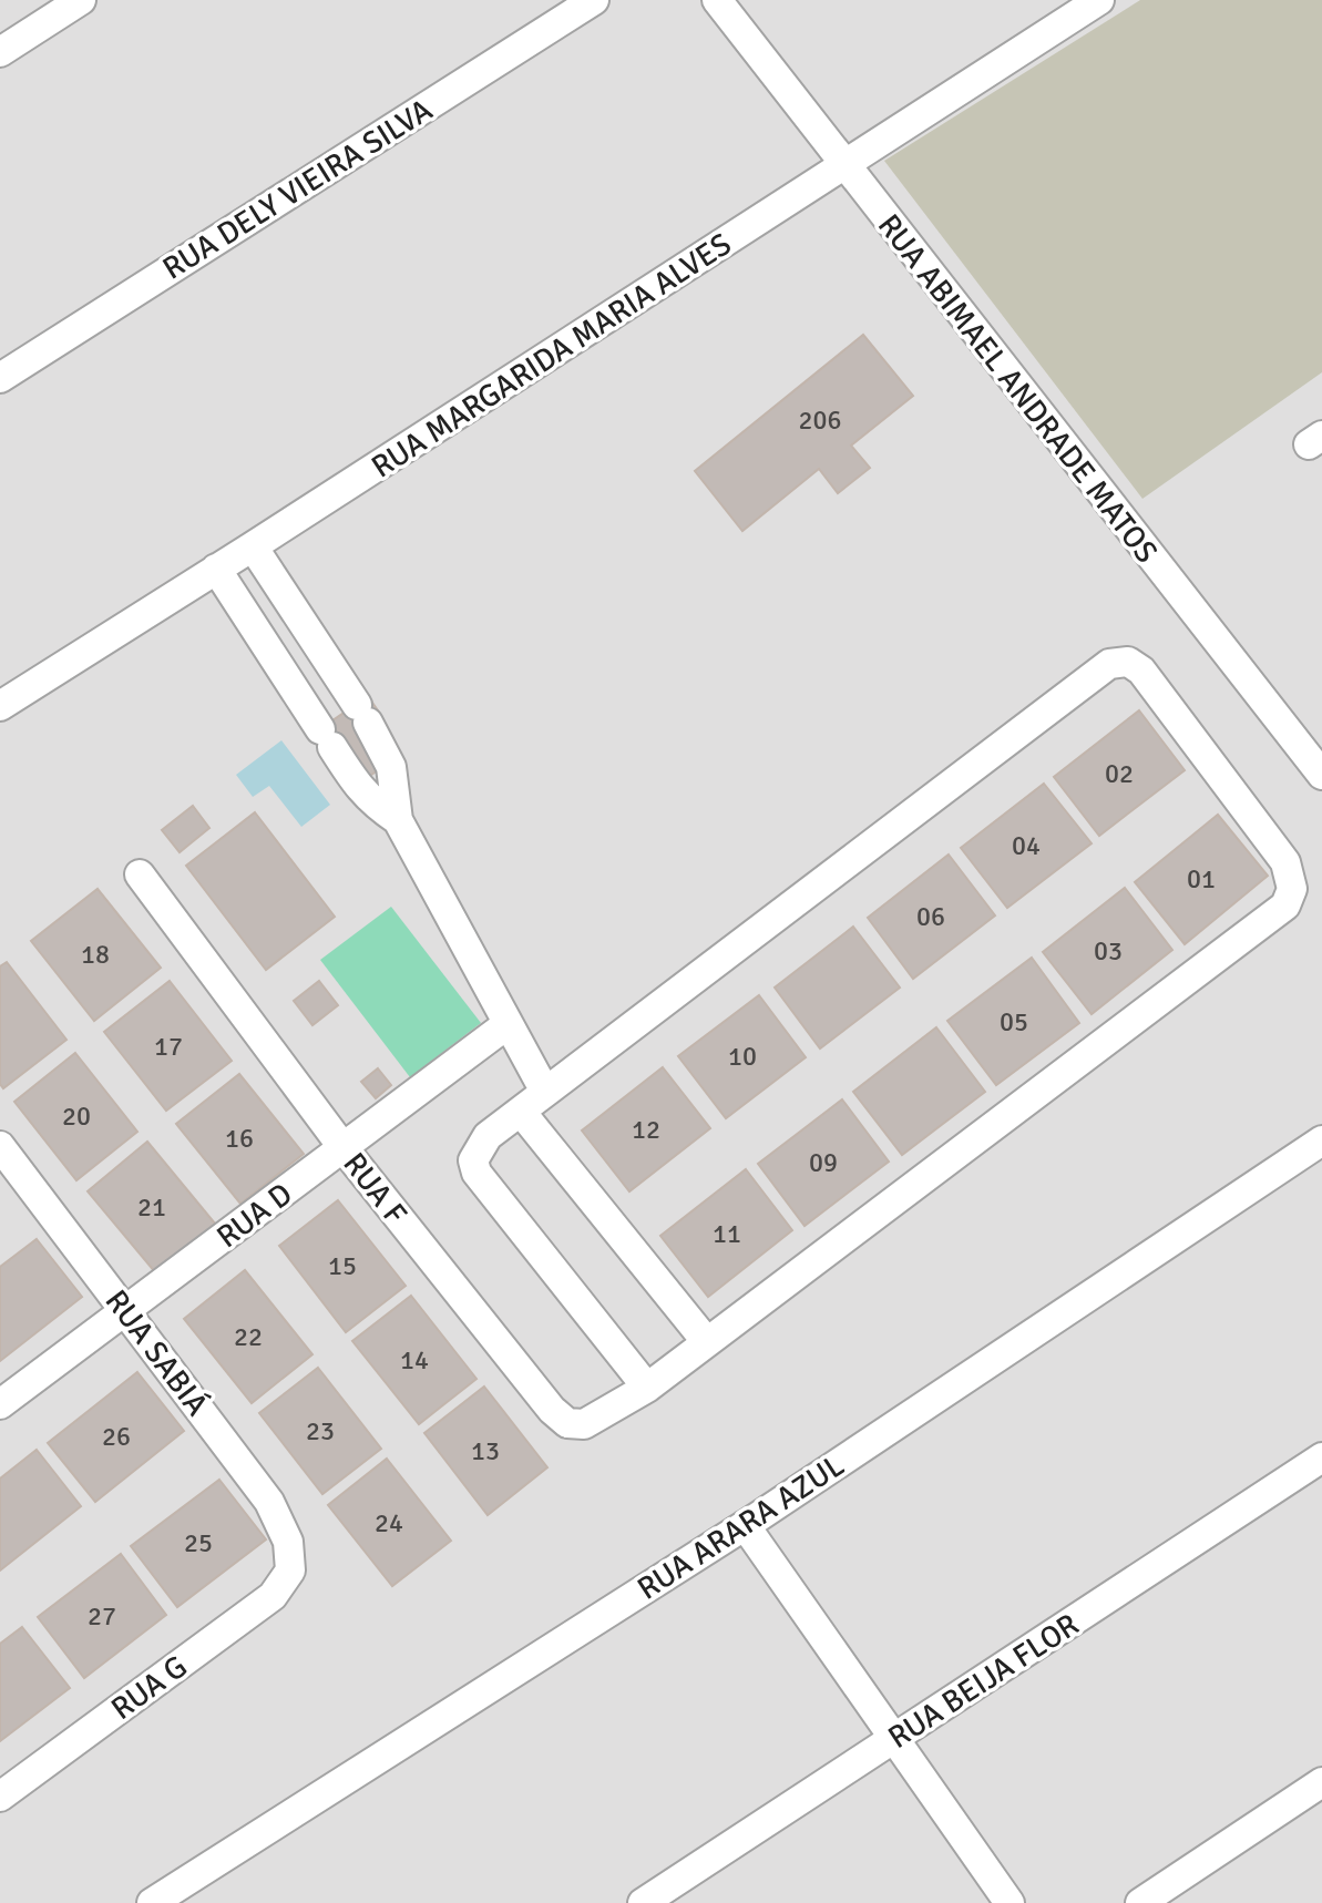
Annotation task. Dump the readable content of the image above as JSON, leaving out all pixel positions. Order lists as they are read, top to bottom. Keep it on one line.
{"streets":{"street":["RUA DELY VIEIRA SILVA","RUA MARGARIDA MARIA ALVES","RUA ABIMAEL ANDRADE MATOS","RUA F","RUA D","RUA SABIÁ","RUA ARARA AZUL","RUA BEIJA FLOR","RUA G"]},"crossings":[["RUA MARGARIDA MARIA ALVES","RUA ABIMAEL ANDRADE MATOS"],["RUA F","RUA D"],["RUA D","RUA SABIÁ"],["RUA SABIÁ","RUA G"]],"house_numbers":["206","02","04","01","06","03","18","05","17","10","20","12","16","09","21","11","15","22","14","23","26","13","24","25","27"]}
